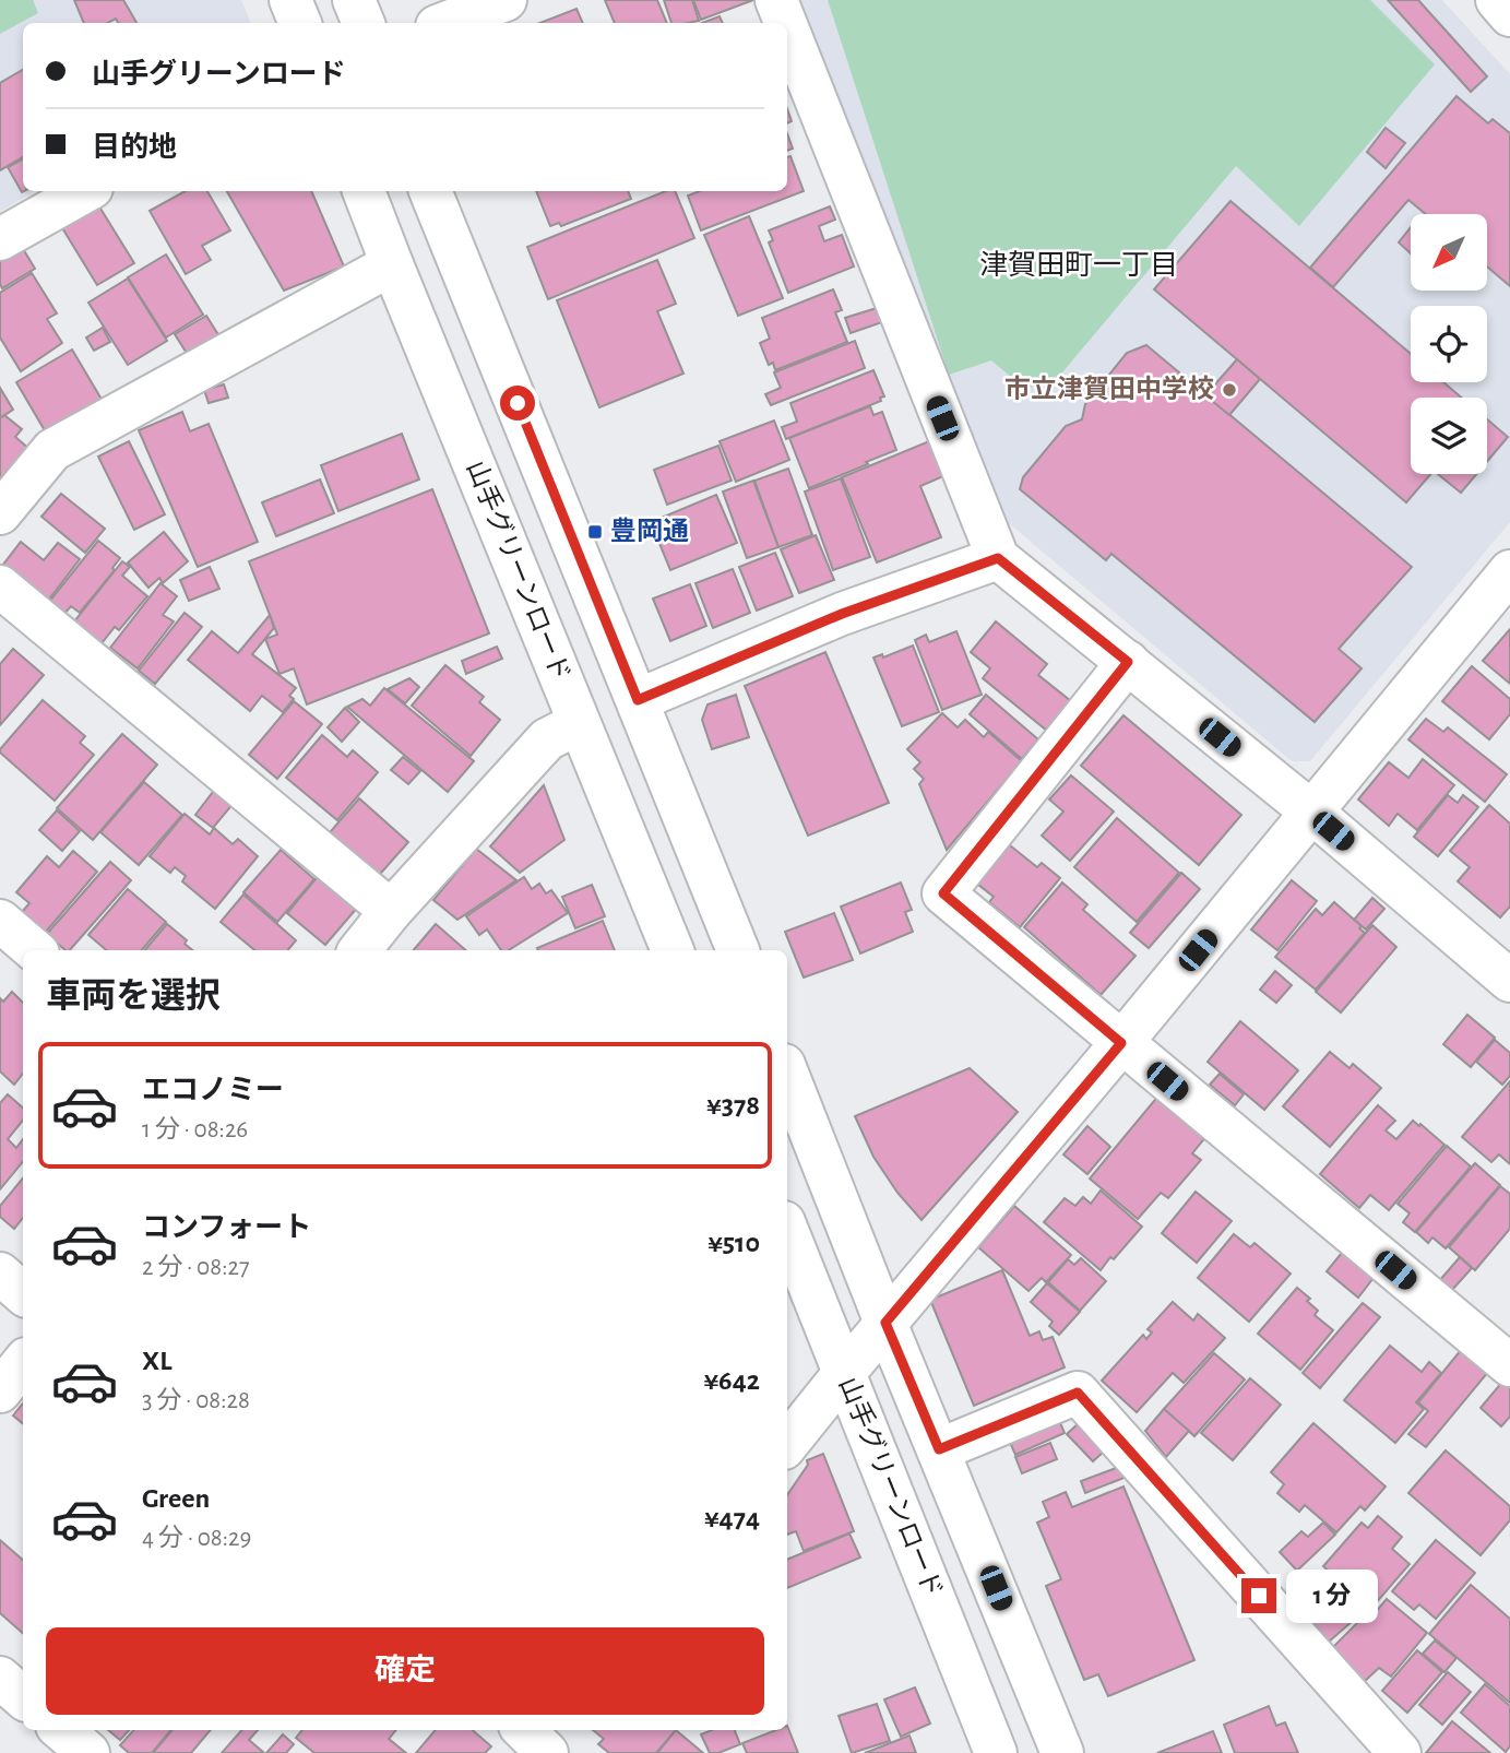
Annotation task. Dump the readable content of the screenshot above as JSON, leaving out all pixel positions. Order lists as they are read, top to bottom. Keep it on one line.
{"streets":{"street":["山手グリーンロード"]},"districts":["津賀田町一丁目"],"places":{"other":["市立津賀田中学校"],"transit":["豊岡通"]},"north":"bottom left","page":{"banner":["山手グリーンロード","目的地"],"heading":"車両を選択","list":[{"name":"エコノミー","note":"1 分 · 08:26","value":"¥378"},{"name":"コンフォート","note":"2 分 · 08:27","value":"¥510"},{"name":"XL","note":"3 分 · 08:28","value":"¥642"},{"name":"Green","note":"4 分 · 08:29","value":"¥474"}],"bubble":"1 分","buttons":"確定"}}
